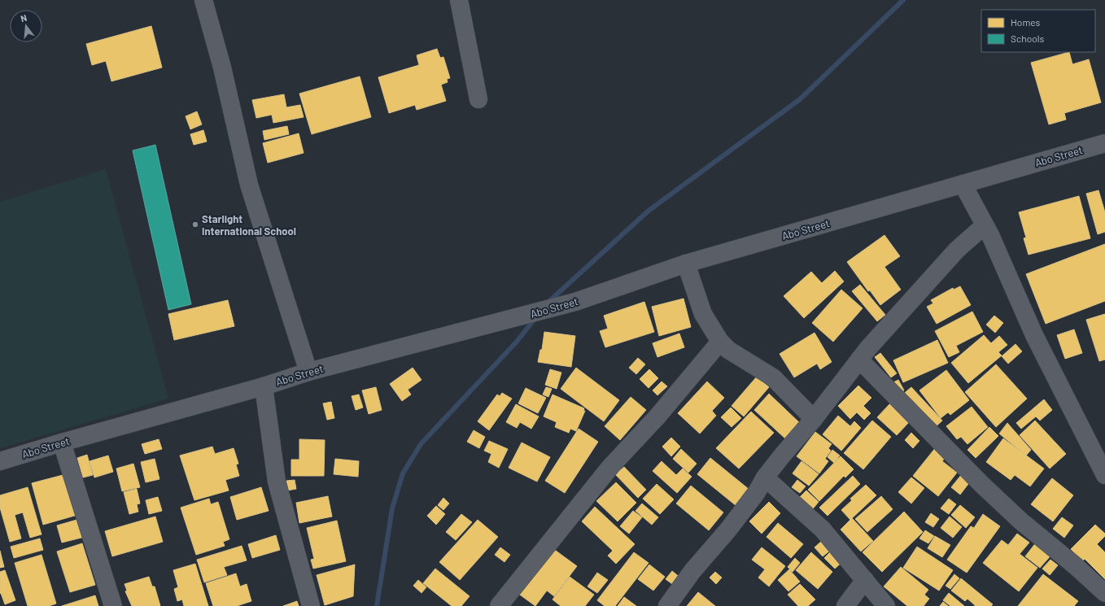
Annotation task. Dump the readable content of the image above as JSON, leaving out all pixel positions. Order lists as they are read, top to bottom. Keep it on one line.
{"streets":{"street":["Abo Street"]},"places":["Starlight International School"],"legend":["Homes","Schools"],"north":"top"}
